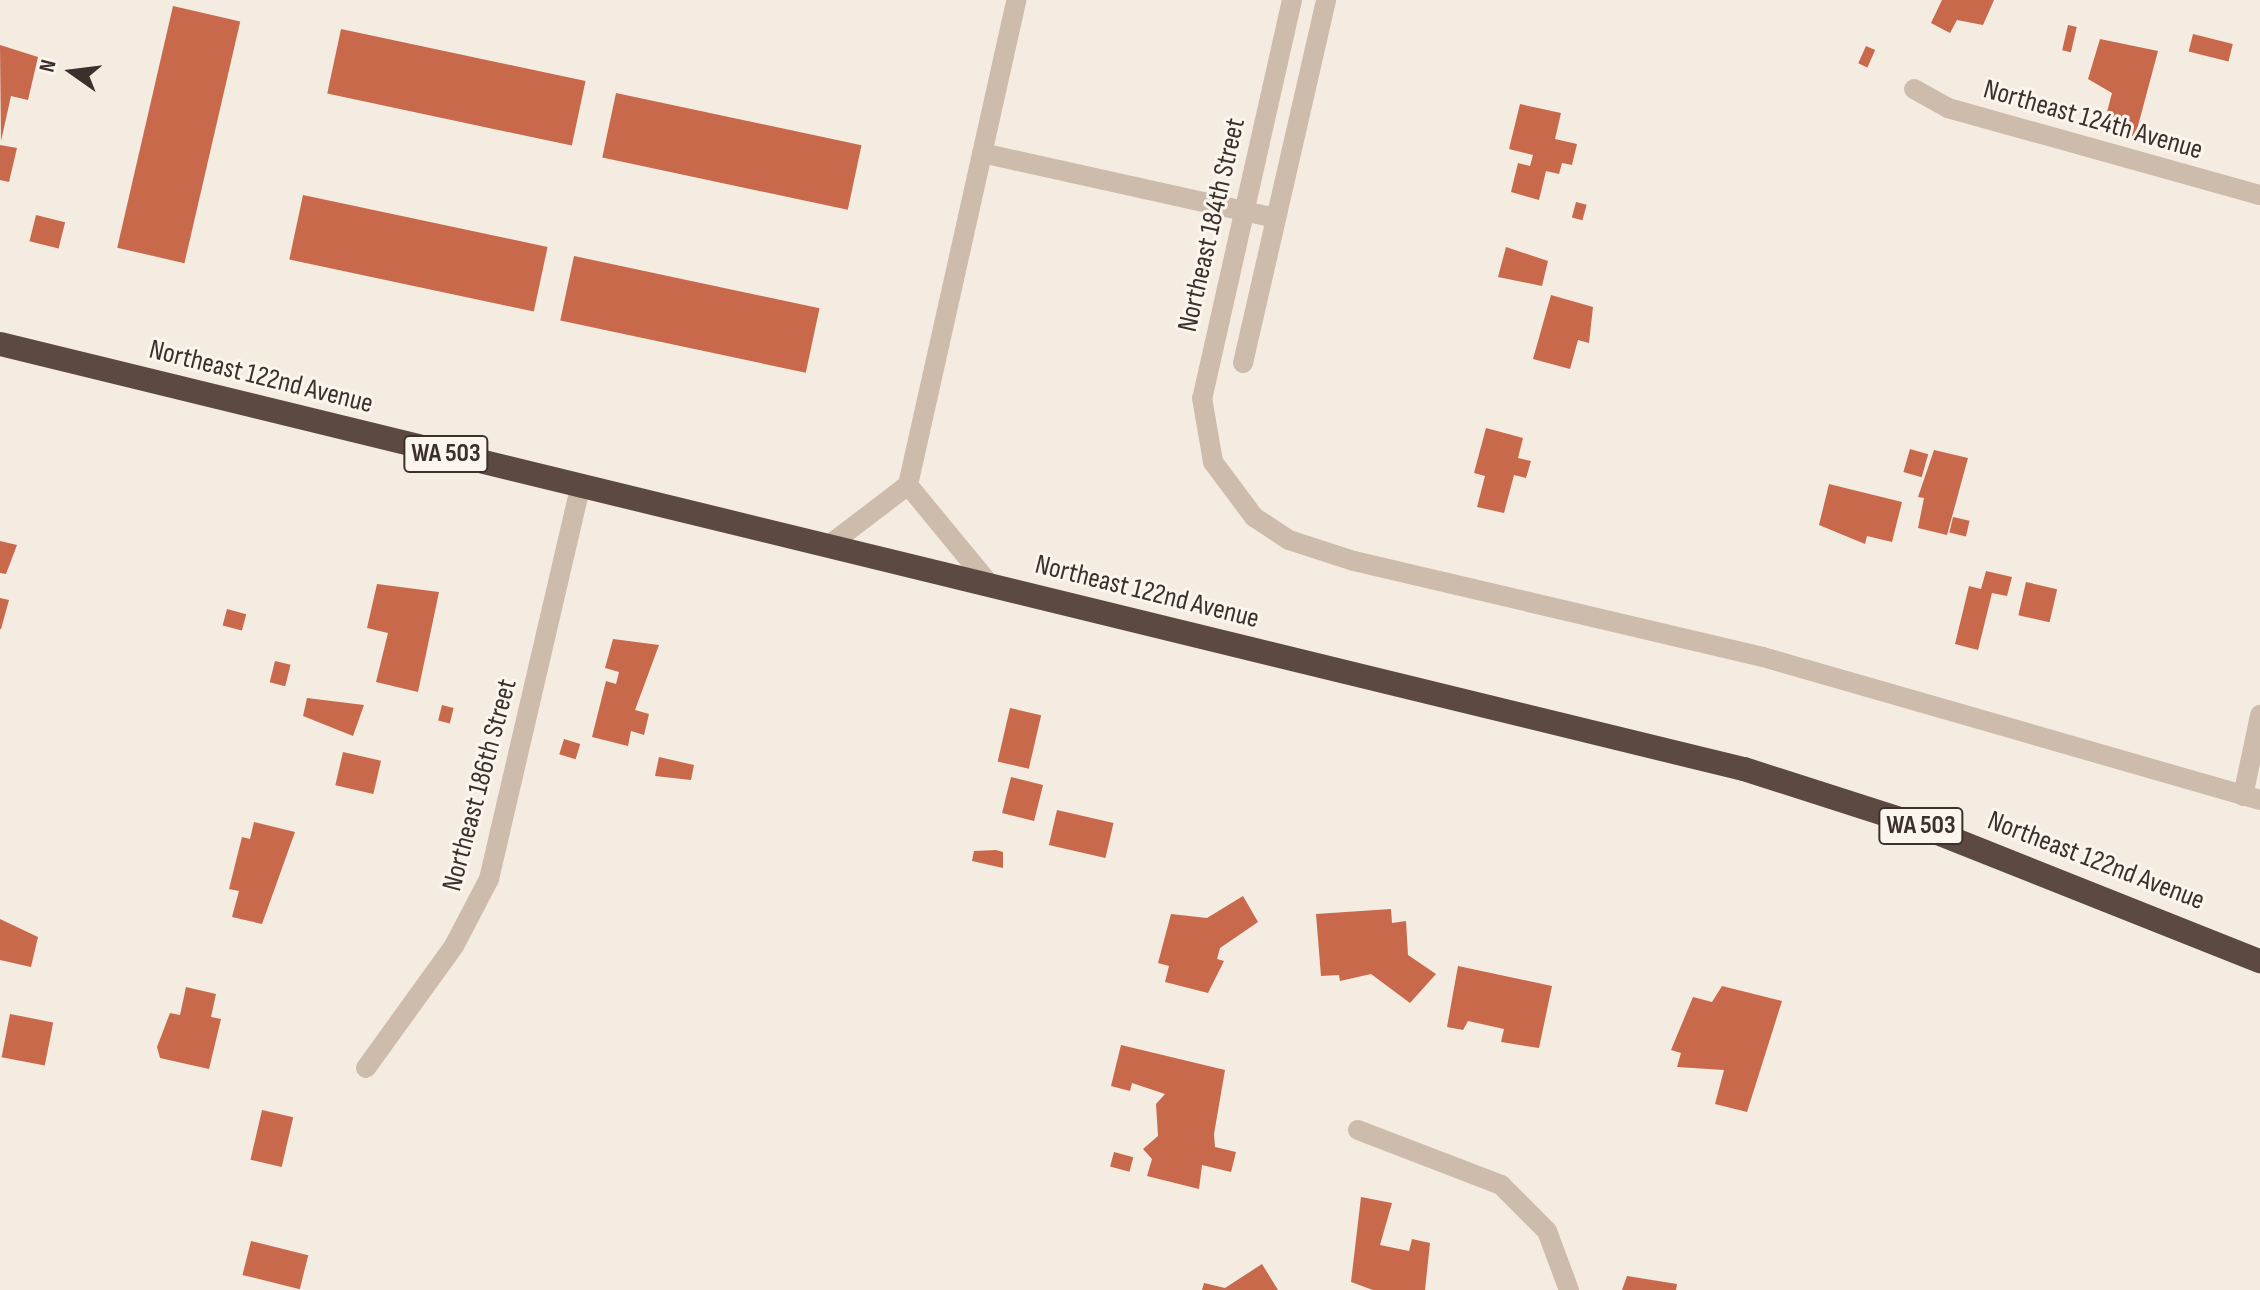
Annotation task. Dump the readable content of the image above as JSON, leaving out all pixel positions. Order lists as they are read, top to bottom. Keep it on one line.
{"streets":{"highway":["Northeast 122nd Avenue","WA 503"],"street":["Northeast 124th Avenue","Northeast 184th Street","Northeast 186th Street"]},"crossings":[["Northeast 122nd Avenue","Northeast 186th Street"]],"north":"left"}
